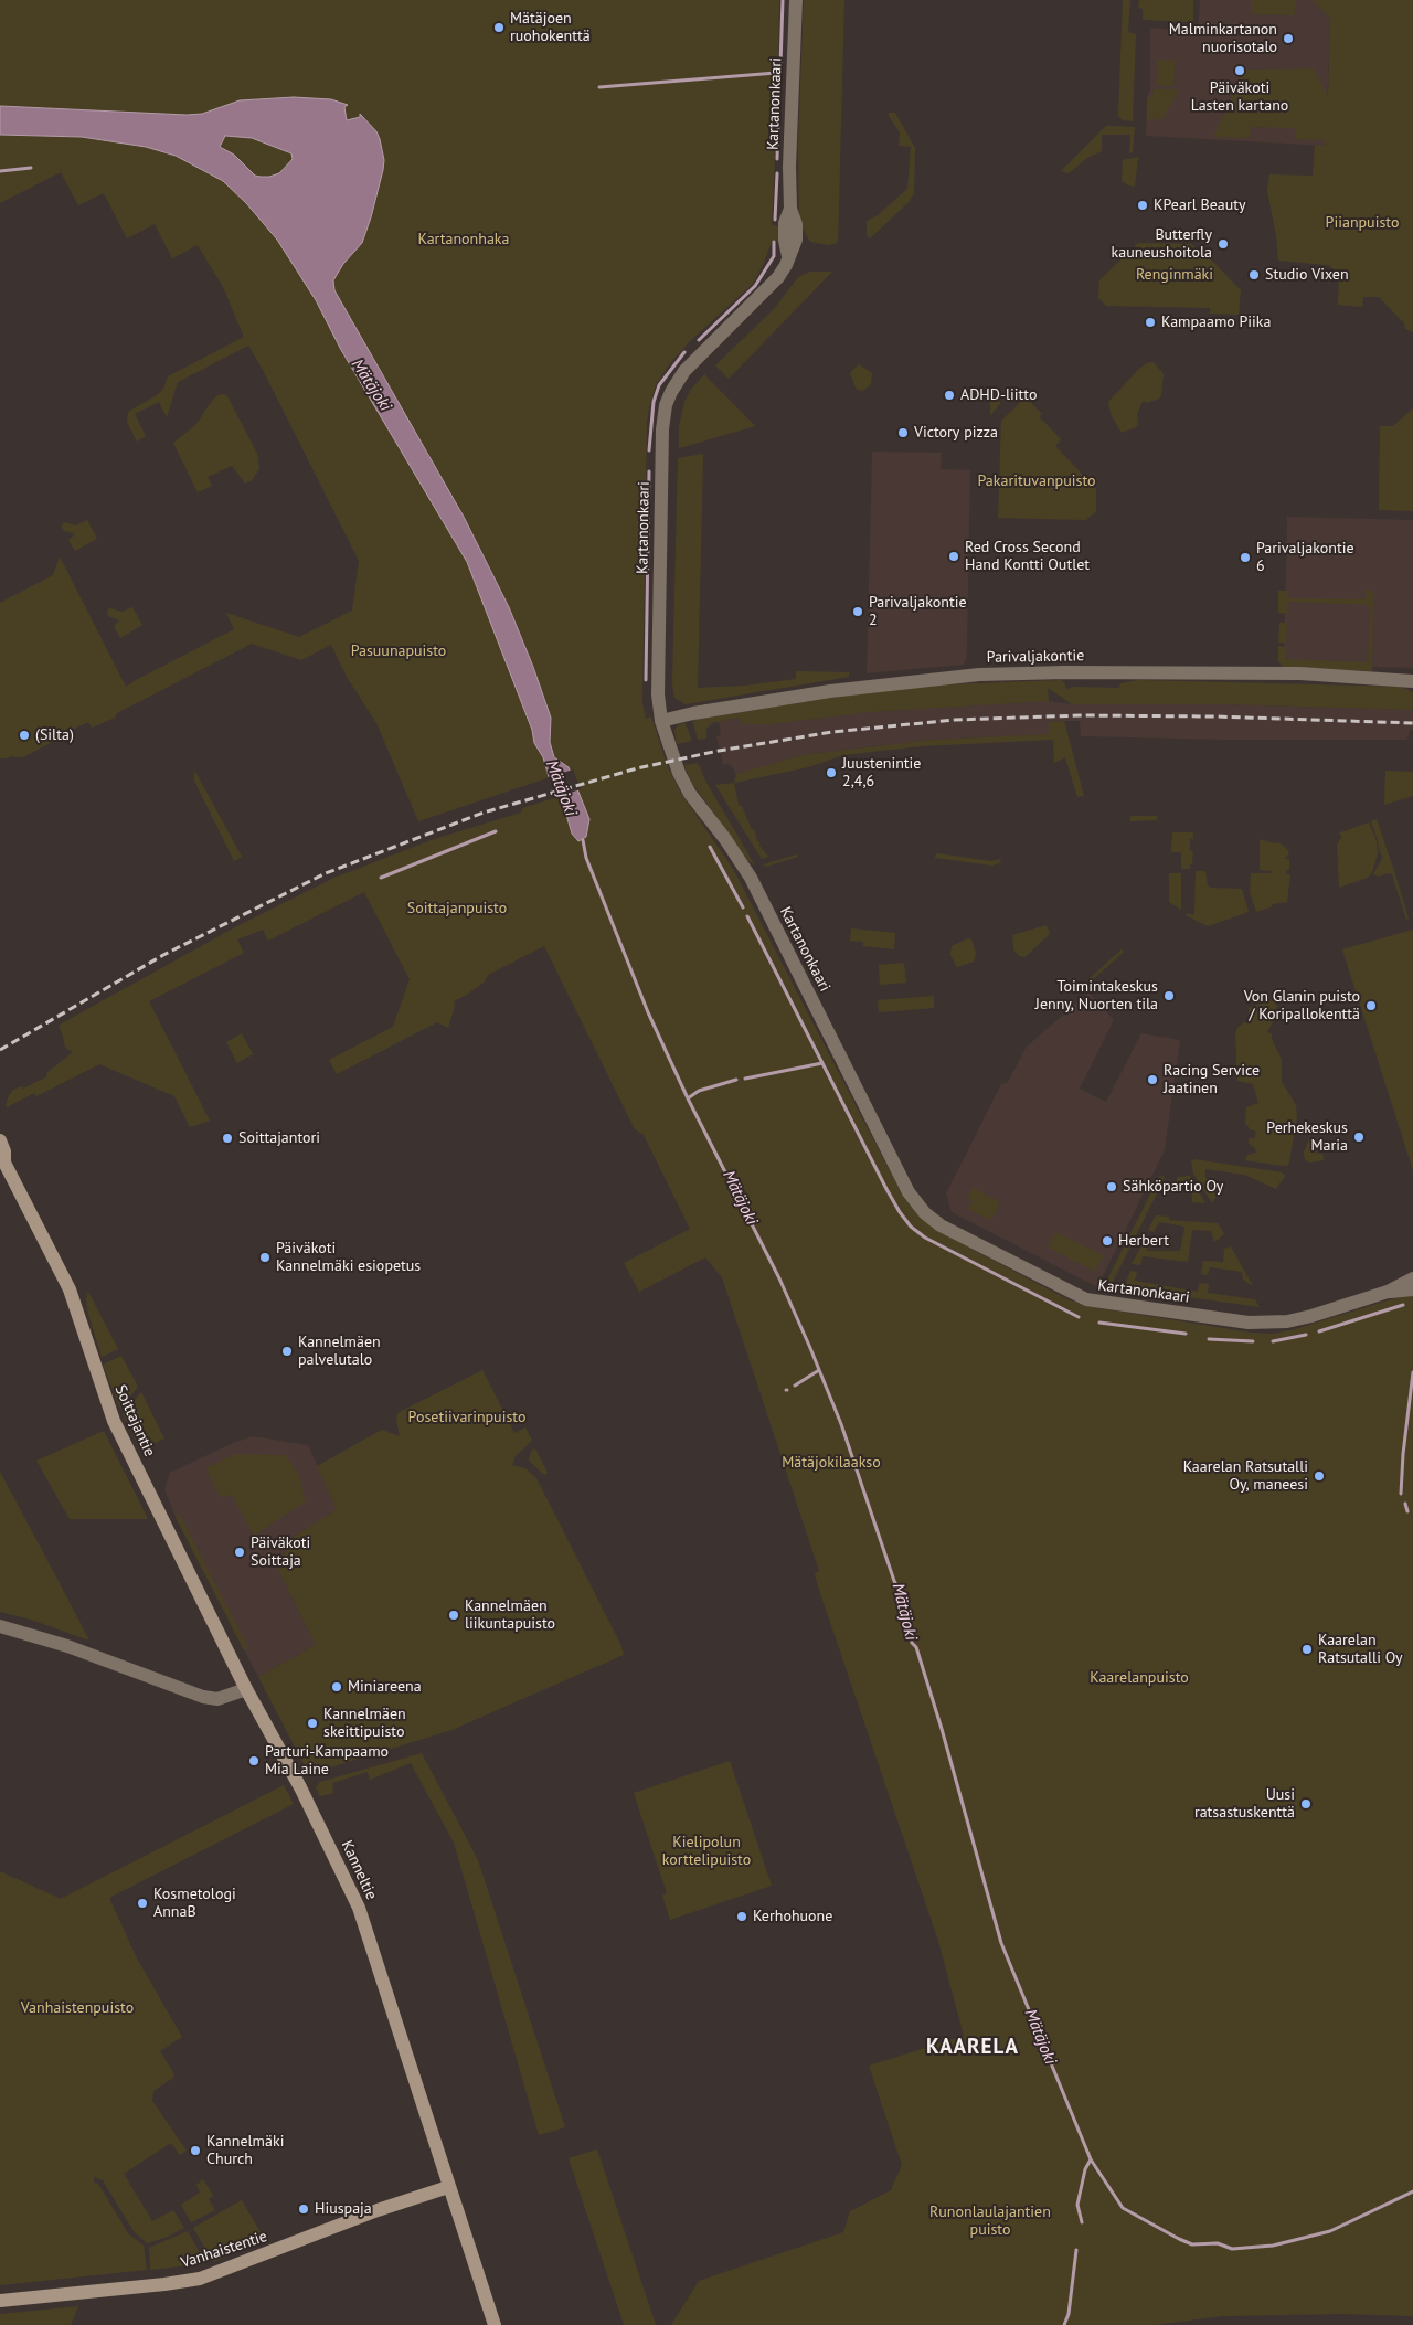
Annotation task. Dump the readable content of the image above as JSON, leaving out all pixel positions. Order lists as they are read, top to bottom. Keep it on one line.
{"streets":{"main road":["Soittajantie","Kanneltie","Vanhaistentie"],"street":["Kartanonkaari","Parivaljakontie"]},"crossings":[["Kartanonkaari","Parivaljakontie"],["Soittajantie","Kanneltie"],["Kanneltie","Vanhaistentie"]],"districts":["KAARELA"],"water":["Mätäjoki"],"parks":["Piianpuisto","Kartanonhaka","Renginmäki","Pakarituvanpuisto","Pasuunapuisto","Soittajanpuisto","Posetiivarinpuisto","Mätäjokilaakso","Kaarelanpuisto","Kielipolun korttelipuisto","Vanhaistenpuisto","Runonlaulajantien puisto"],"places":["Mätäjoen ruohokenttä","Malminkartanon nuorisotalo","Päiväkoti Lasten kartano","KPearl Beauty","Butterfly kauneushoitola","Studio Vixen","Kampaamo Piika","ADHD-liitto","Victory pizza","Red Cross Second Hand Kontti Outlet","Parivaljakontie 6","Parivaljakontie 2","(Silta)","Juustenintie 2,4,6","Toimintakeskus Jenny, Nuorten tila","Von Glanin puisto / Koripallokenttä","Racing Service Jaatinen","Perhekeskus Maria","Soittajantori","Sähköpartio Oy","Herbert","Päiväkoti Kannelmäki esiopetus","Kannelmäen palvelutalo","Kaarelan Ratsutalli Oy, maneesi","Päiväkoti Soittaja","Kannelmäen liikuntapuisto","Kaarelan Ratsutalli Oy","Miniareena","Kannelmäen skeittipuisto","Parturi-Kampaamo Mia Laine","Uusi ratsastuskenttä","Kosmetologi AnnaB","Kerhohuone","Kannelmäki Church","Hiuspaja"]}
